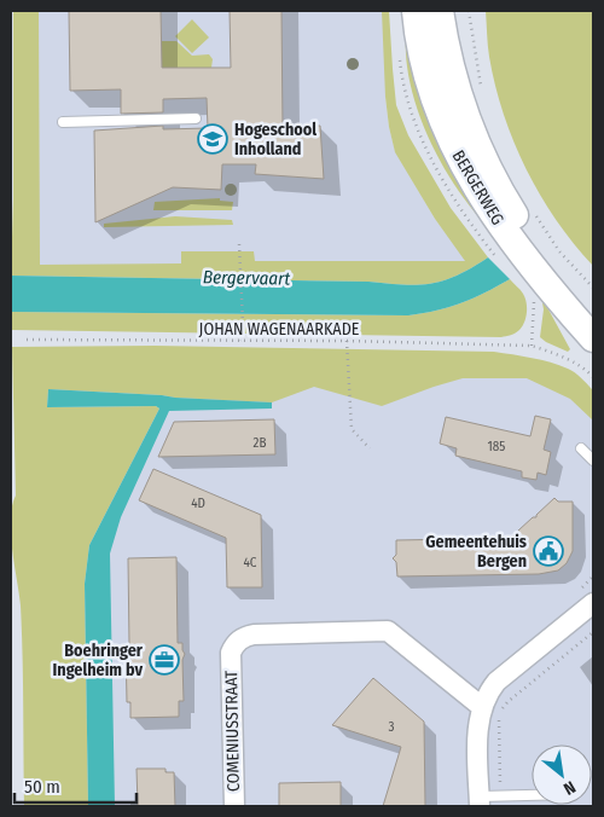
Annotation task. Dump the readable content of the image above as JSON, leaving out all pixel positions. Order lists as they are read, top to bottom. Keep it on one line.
{"streets":{"main road":["BERGERWEG"],"street":["COMENIUSSTRAAT"],"path":["JOHAN WAGENAARKADE"]},"water":["Bergervaart"],"places":{"school or university":["Hogeschool Inholland"],"public building":["Gemeentehuis Bergen"],"office":["Boehringer Ingelheim bv"]},"house_numbers":["2B","185","4D","4C","3"],"scale_bar":"50 m","north":"bottom right"}
